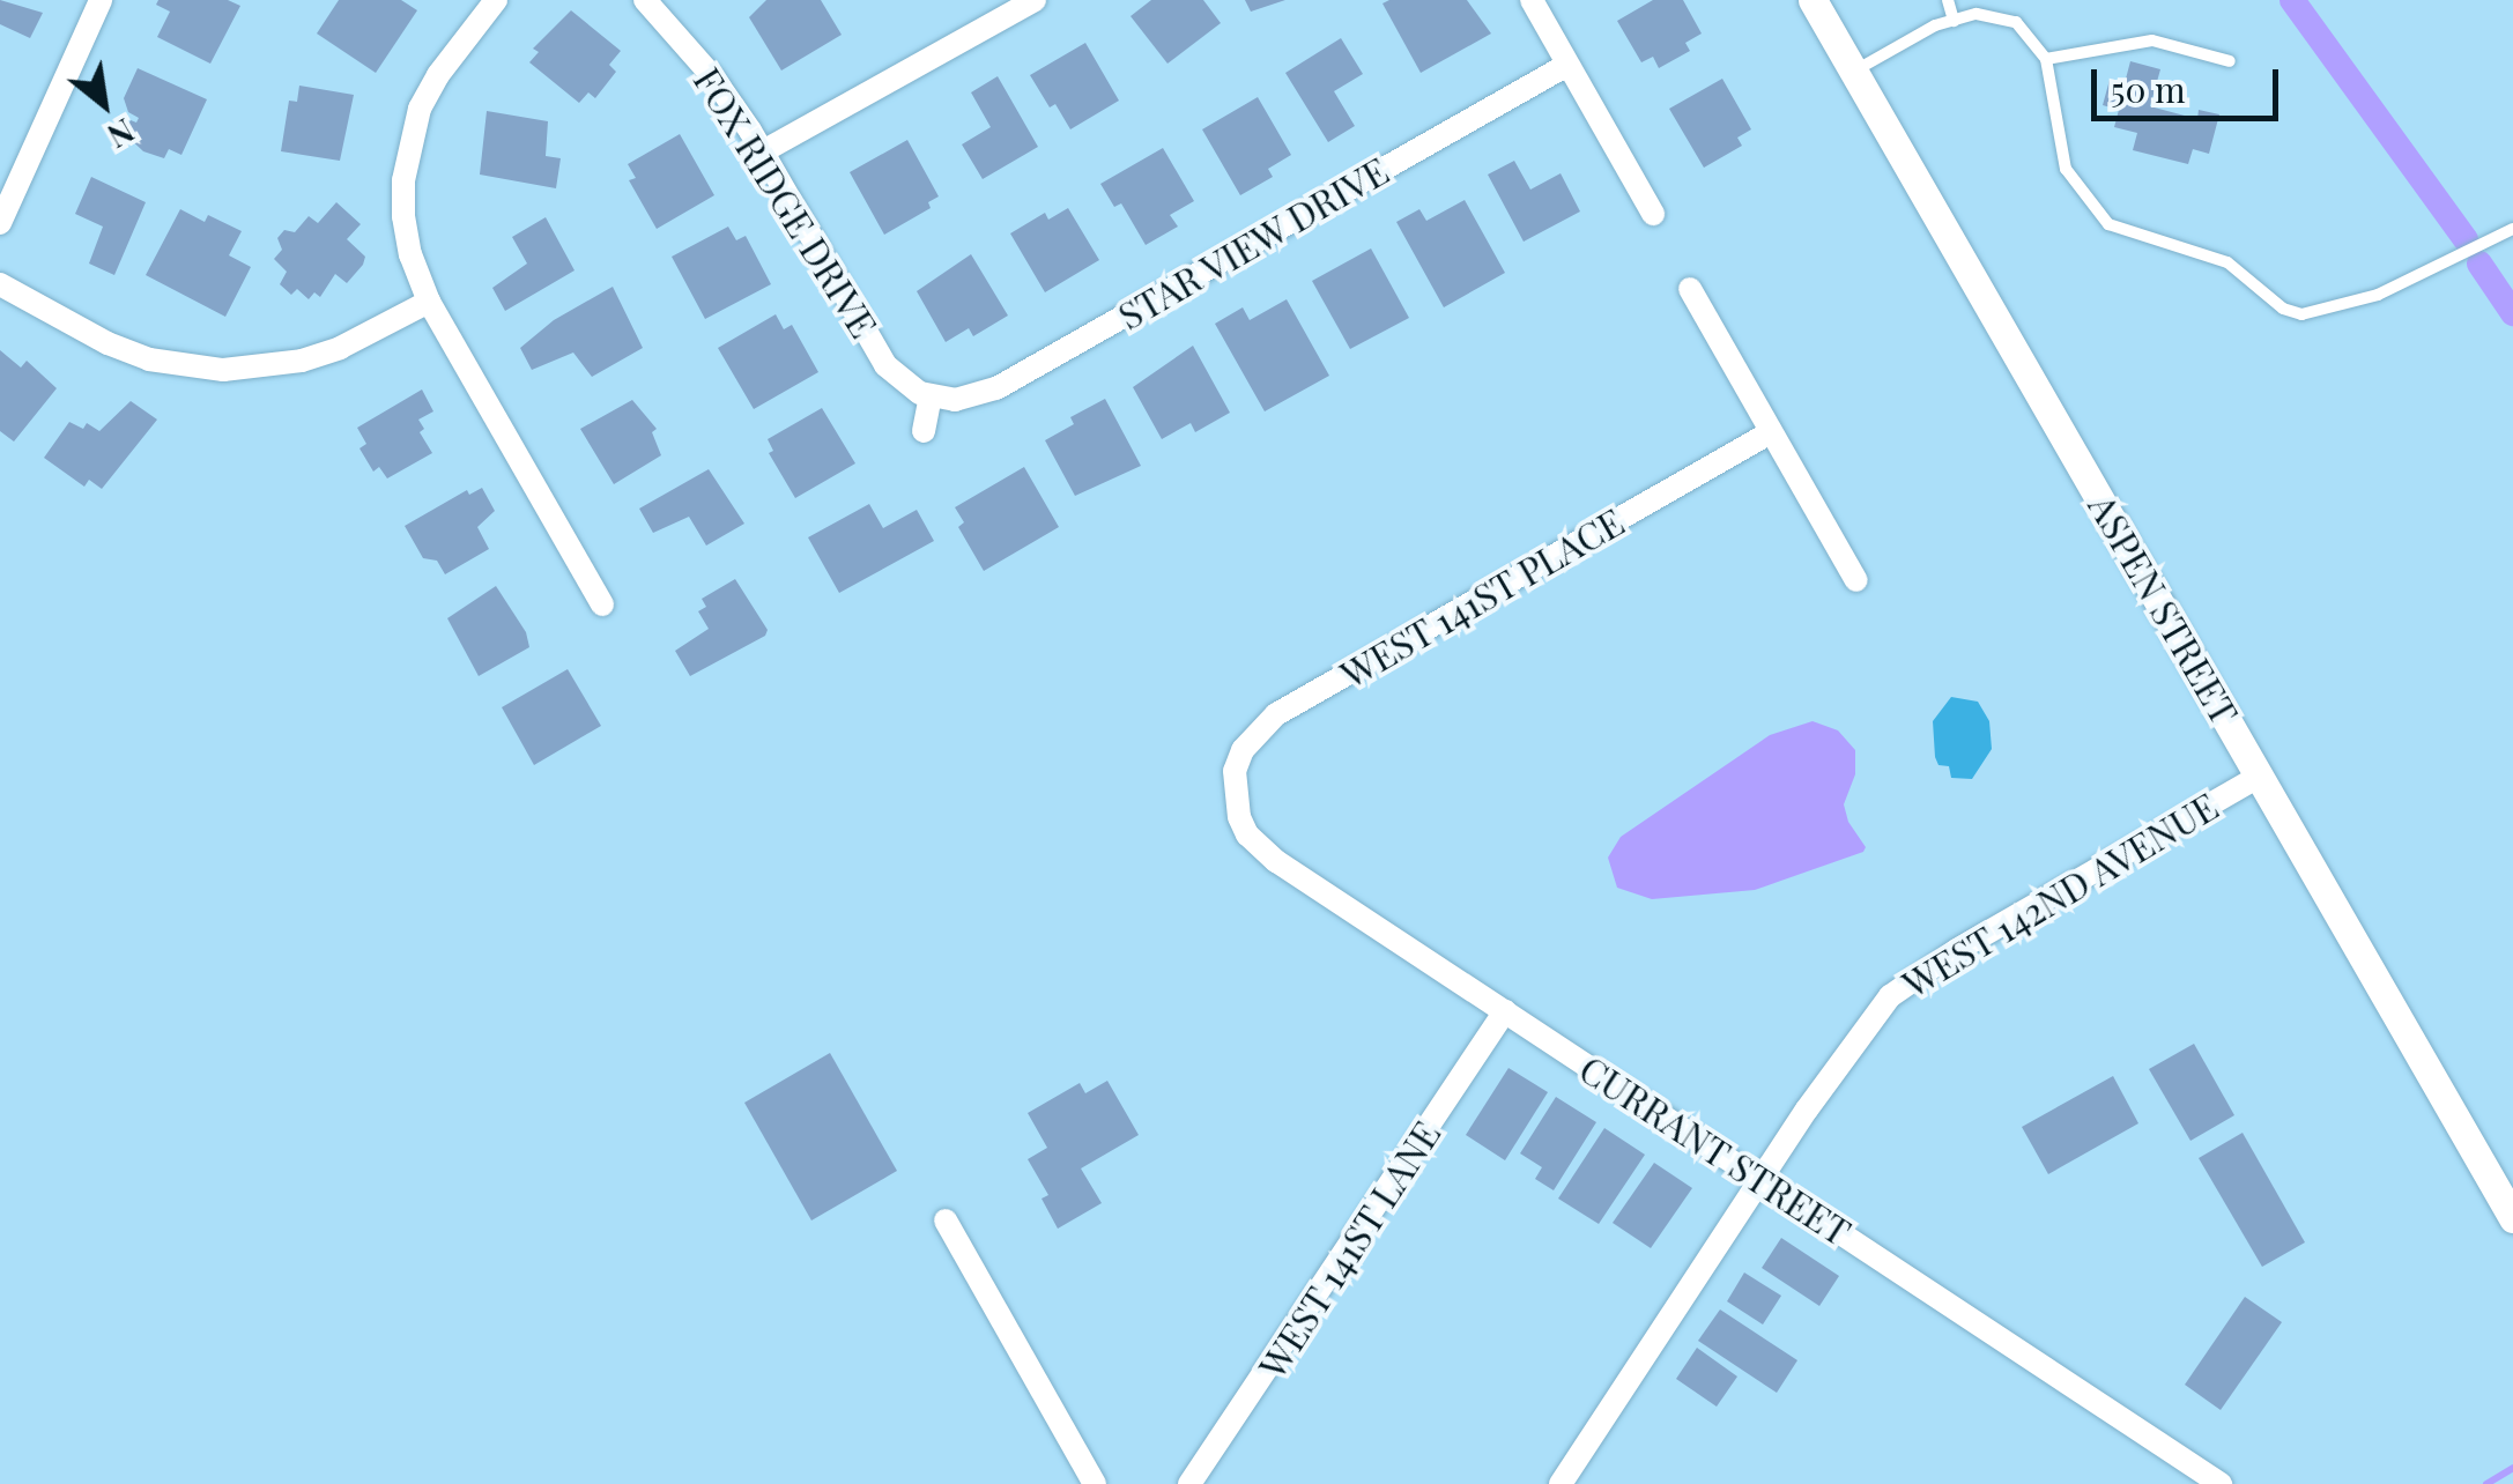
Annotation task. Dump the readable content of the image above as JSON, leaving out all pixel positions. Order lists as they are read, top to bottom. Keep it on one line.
{"streets":{"street":["FOX RIDGE DRIVE","STAR VIEW DRIVE","WEST 141ST PLACE","ASPEN STREET","WEST 142ND AVENUE","CURRANT STREET","WEST 141ST LANE"]},"crossings":[["FOX RIDGE DRIVE","STAR VIEW DRIVE"],["WEST 141ST PLACE","CURRANT STREET"],["ASPEN STREET","WEST 142ND AVENUE"],["WEST 142ND AVENUE","CURRANT STREET"],["CURRANT STREET","WEST 141ST LANE"]],"scale_bar":"50 m","north":"bottom right"}
